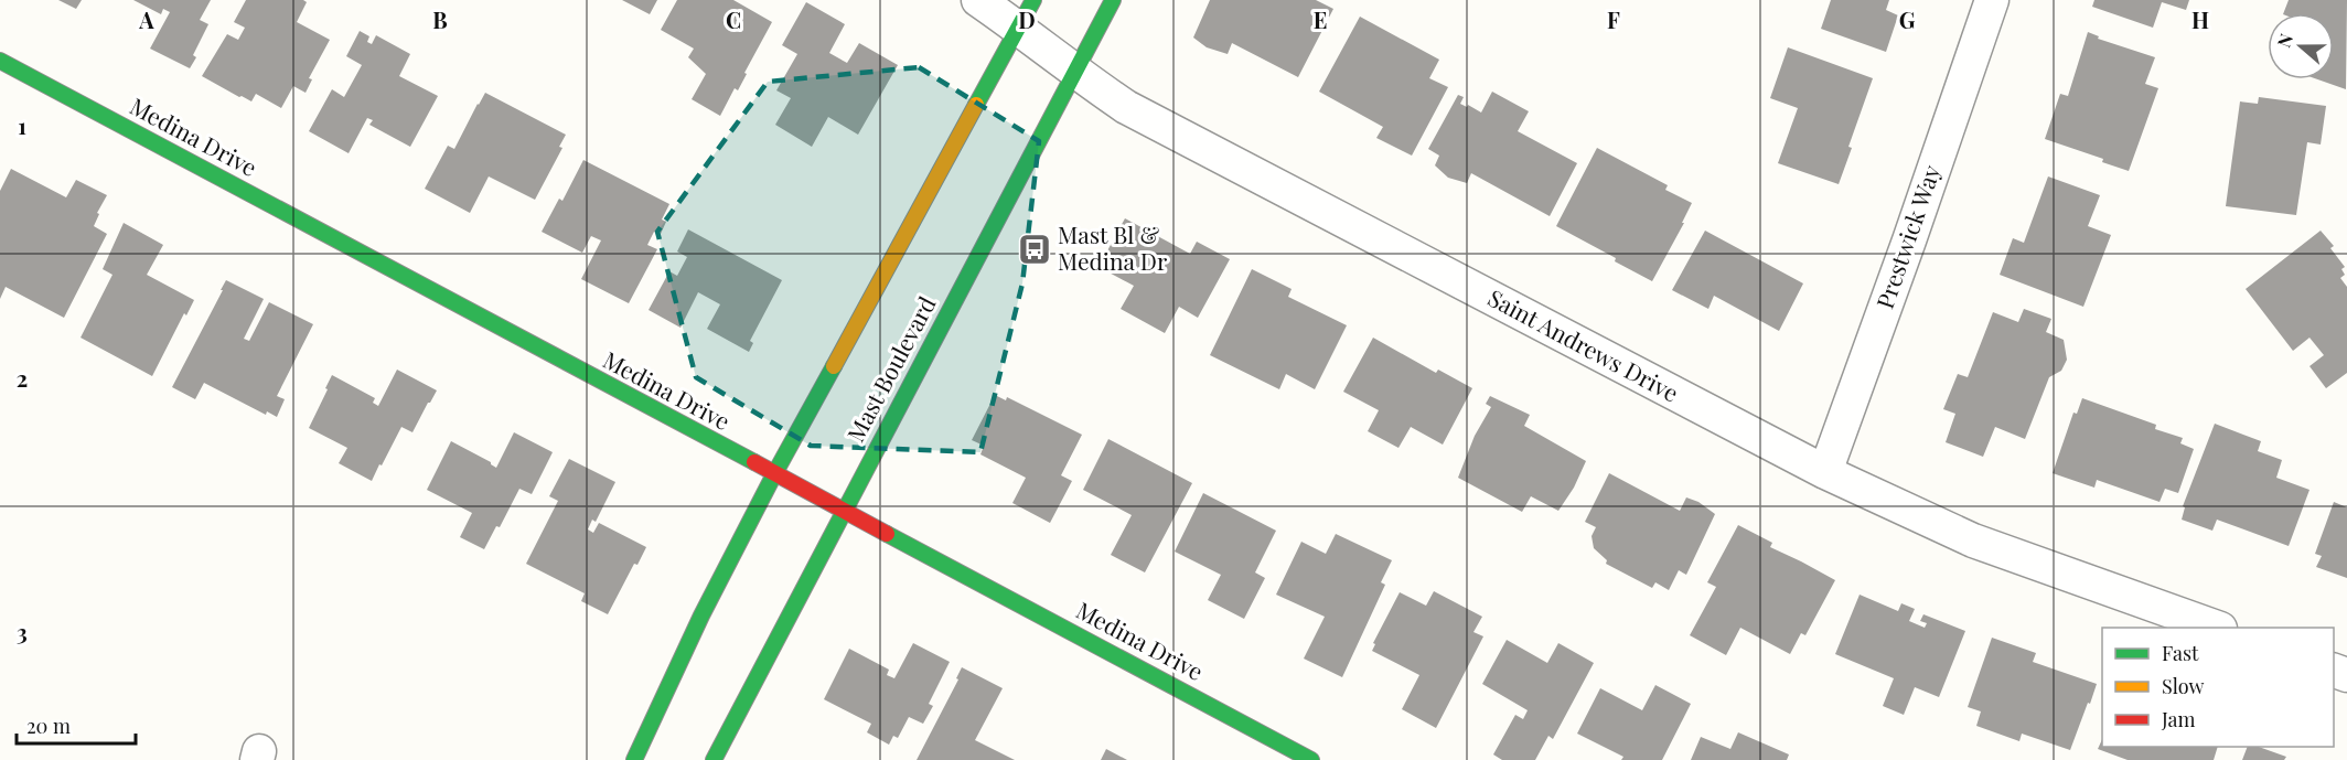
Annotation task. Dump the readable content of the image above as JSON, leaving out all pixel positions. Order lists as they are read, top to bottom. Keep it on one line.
{"streets":{"main road":["Medina Drive","Mast Boulevard"],"street":["Prestwick Way","Saint Andrews Drive"]},"crossings":[["Medina Drive","Mast Boulevard"],["Prestwick Way","Saint Andrews Drive"],["Saint Andrews Drive","Mast Boulevard"]],"places":{"bus stop":["Mast Bl & Medina Dr"]},"legend":["Fast","Slow","Jam"],"scale_bar":"20 m","north":"left","grid":{"columns":["A","B","C","D","E","F","G","H"],"rows":["1","2","3"]}}
